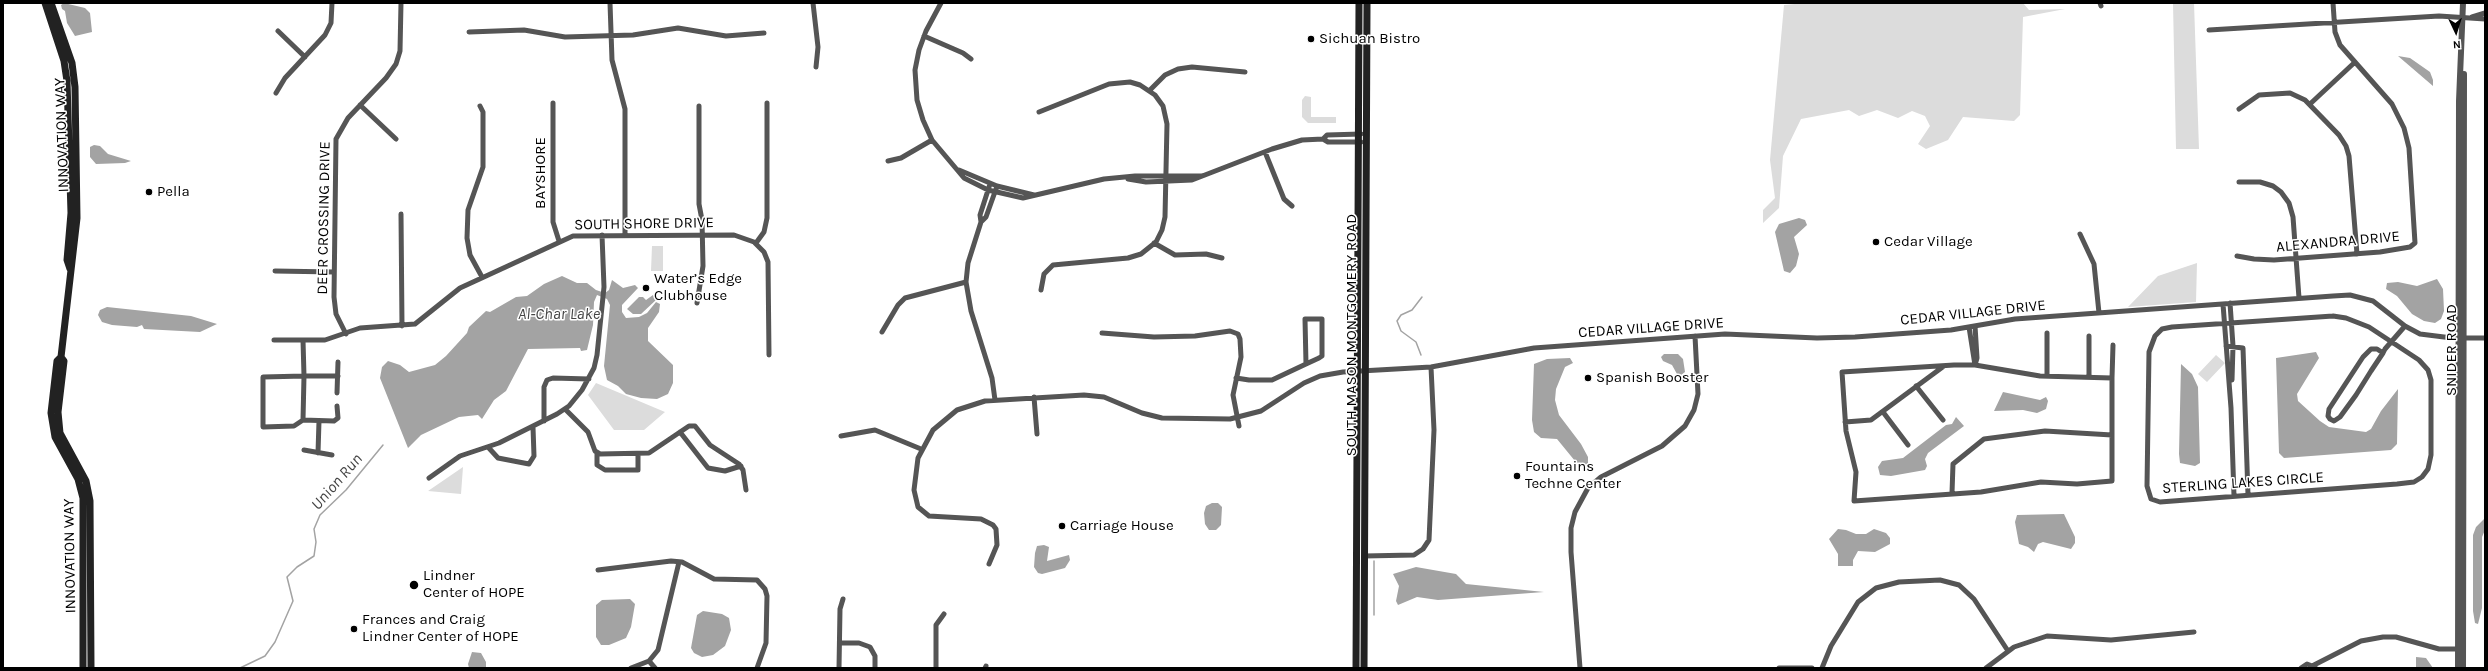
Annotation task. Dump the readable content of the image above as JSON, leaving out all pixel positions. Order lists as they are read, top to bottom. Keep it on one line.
{"streets":{"main road":["INNOVATION WAY","SOUTH MASON MONTGOMERY ROAD"],"street":["BAYSHORE","DEER CROSSING DRIVE","SOUTH SHORE DRIVE","ALEXANDRA DRIVE","CEDAR VILLAGE DRIVE","SNIDER ROAD","STERLING LAKES CIRCLE"]},"crossings":[["BAYSHORE","SOUTH SHORE DRIVE"],["DEER CROSSING DRIVE","SOUTH SHORE DRIVE"],["CEDAR VILLAGE DRIVE","SOUTH MASON MONTGOMERY ROAD"],["CEDAR VILLAGE DRIVE","SNIDER ROAD"]],"water":["Al-Char Lake","Union Run"],"places":["Sichuan Bistro","Pella","Cedar Village","Water’s Edge Clubhouse","Spanish Booster","Fountains Techne Center","Carriage House","Lindner Center of HOPE","Frances and Craig Lindner Center of HOPE"],"north":"bottom"}
